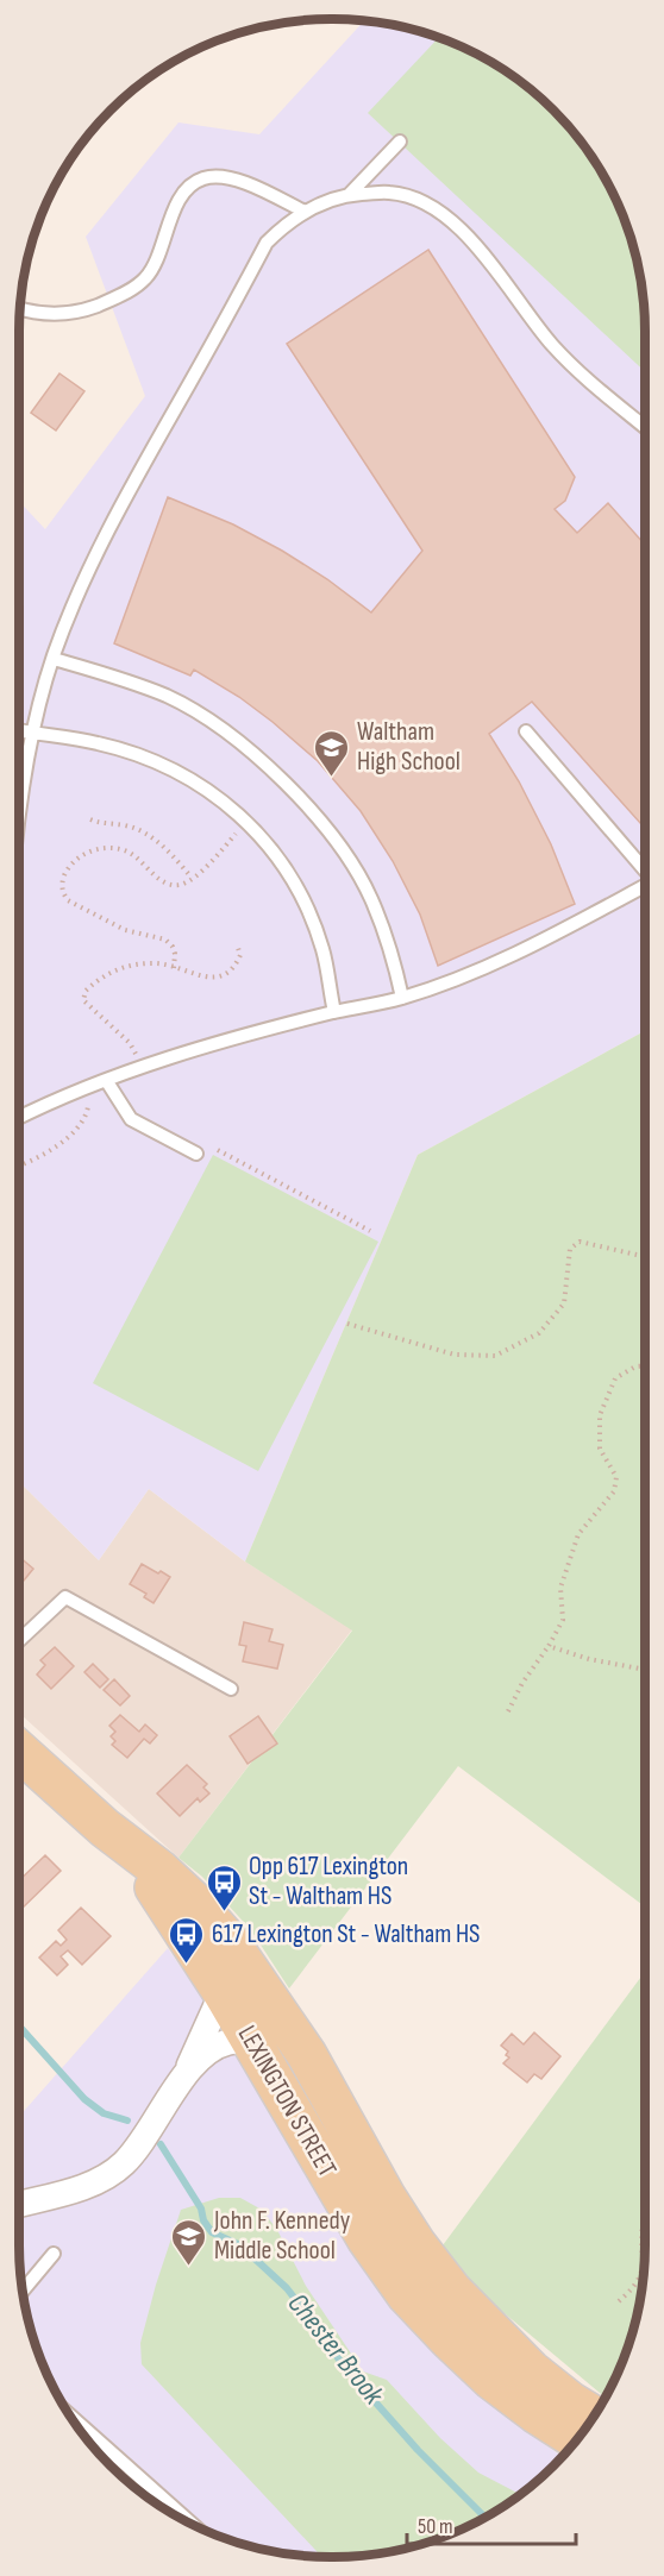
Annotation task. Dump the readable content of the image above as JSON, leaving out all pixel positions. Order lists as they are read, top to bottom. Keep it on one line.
{"streets":{"main road":["LEXINGTON STREET"]},"water":["Chester Brook"],"places":{"school or university":["Waltham High School","John F. Kennedy Middle School"],"bus stop":["Opp 617 Lexington St - Waltham HS","617 Lexington St - Waltham HS"]},"scale_bar":"50 m"}
